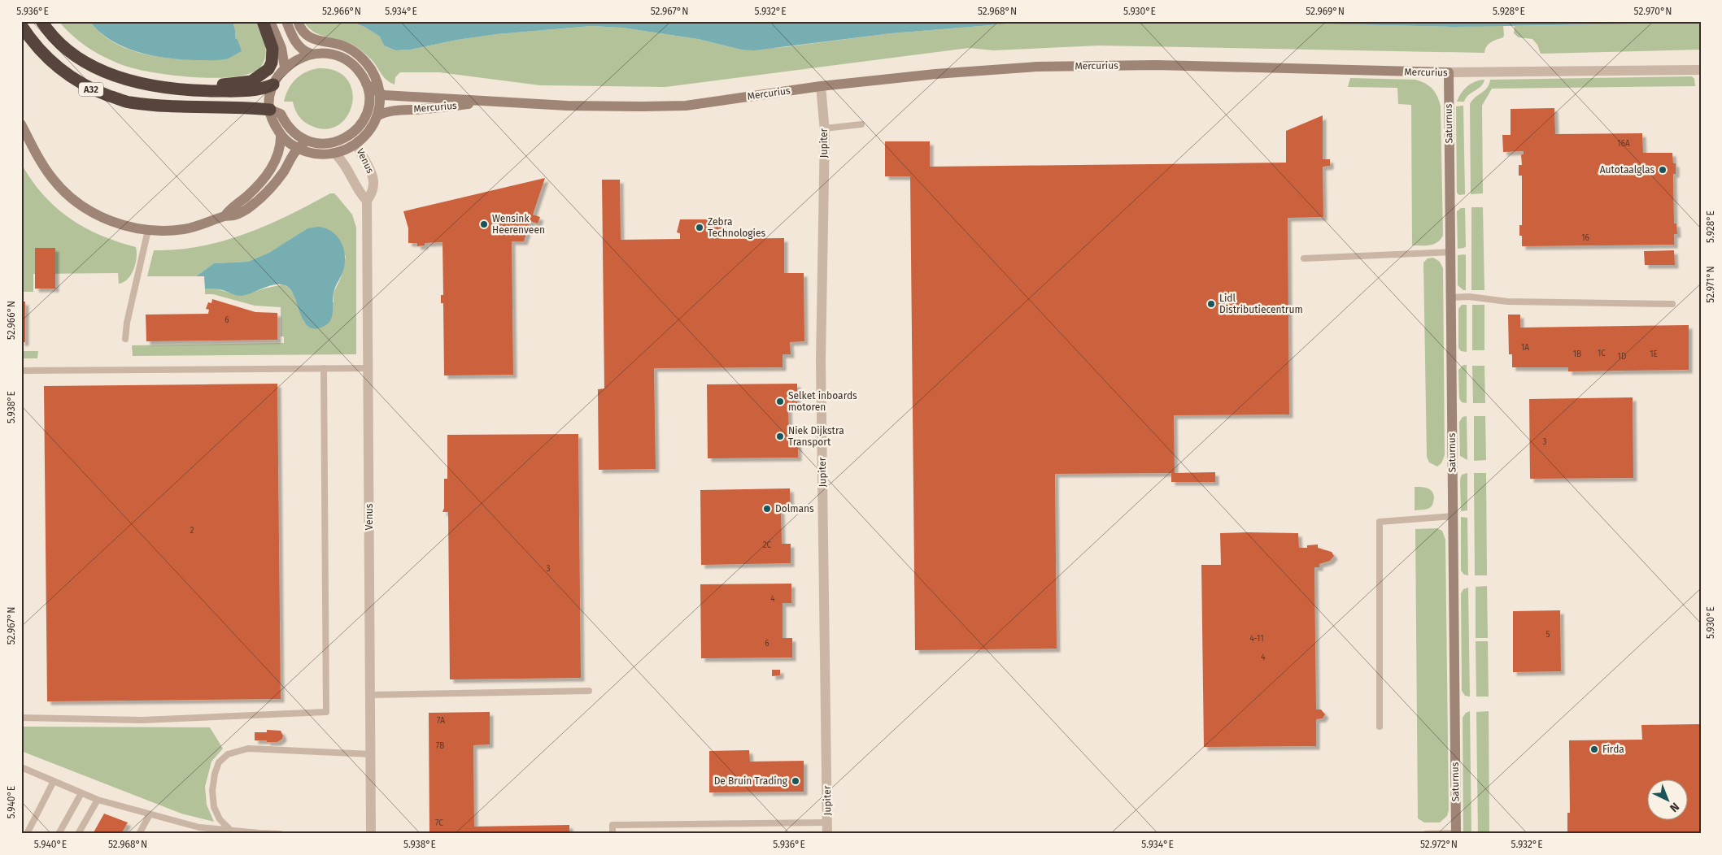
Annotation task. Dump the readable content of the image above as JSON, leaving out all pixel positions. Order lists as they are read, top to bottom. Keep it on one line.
{"streets":{"highway":["A32"],"main road":["Mercurius","Saturnus"],"street":["Jupiter","Venus"]},"crossings":[["Mercurius","Saturnus"],["Mercurius","Jupiter"]],"places":["Autotaalglas","Wensink Heerenveen","Zebra Technologies","Lidl Distributiecentrum","Selket inboards motoren","Niek Dijkstra Transport","Dolmans","Firda","De Bruin Trading"],"house_numbers":["16A","16","6","1A","1C","1B","1E","1D","3","2","2C","3","4","5","4-11","6","4","7A","7B","7C"],"north":"bottom right","coordinates":["5.936°E","52.966°N","5.934°E","52.967°N","5.932°E","52.968°N","5.930°E","52.969°N","5.928°E","52.970°N","52.971°N","5.938°E","5.940°E","52.972°N"]}
